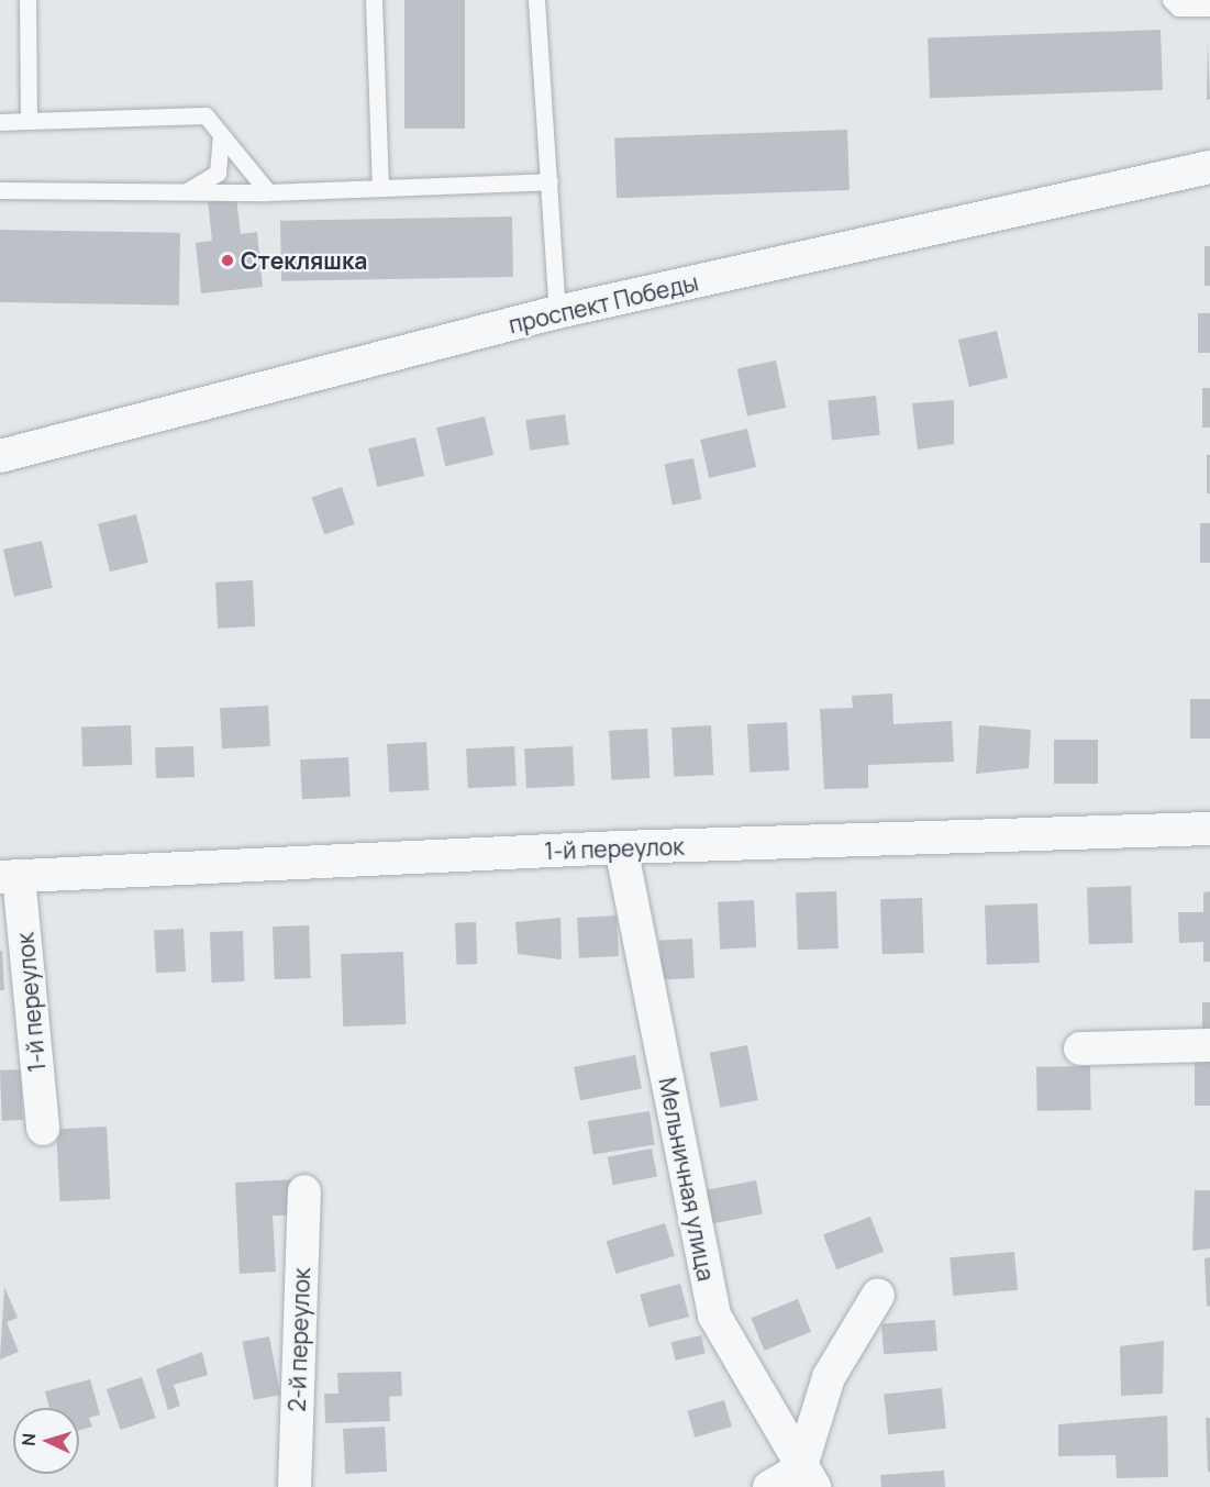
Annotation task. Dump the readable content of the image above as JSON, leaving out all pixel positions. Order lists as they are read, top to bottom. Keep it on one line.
{"streets":{"street":["проспект Победы","1-й переулок","Мельничная улица","2-й переулок"]},"crossings":[["1-й переулок","Мельничная улица"]],"places":["Стекляшка"],"north":"left"}
